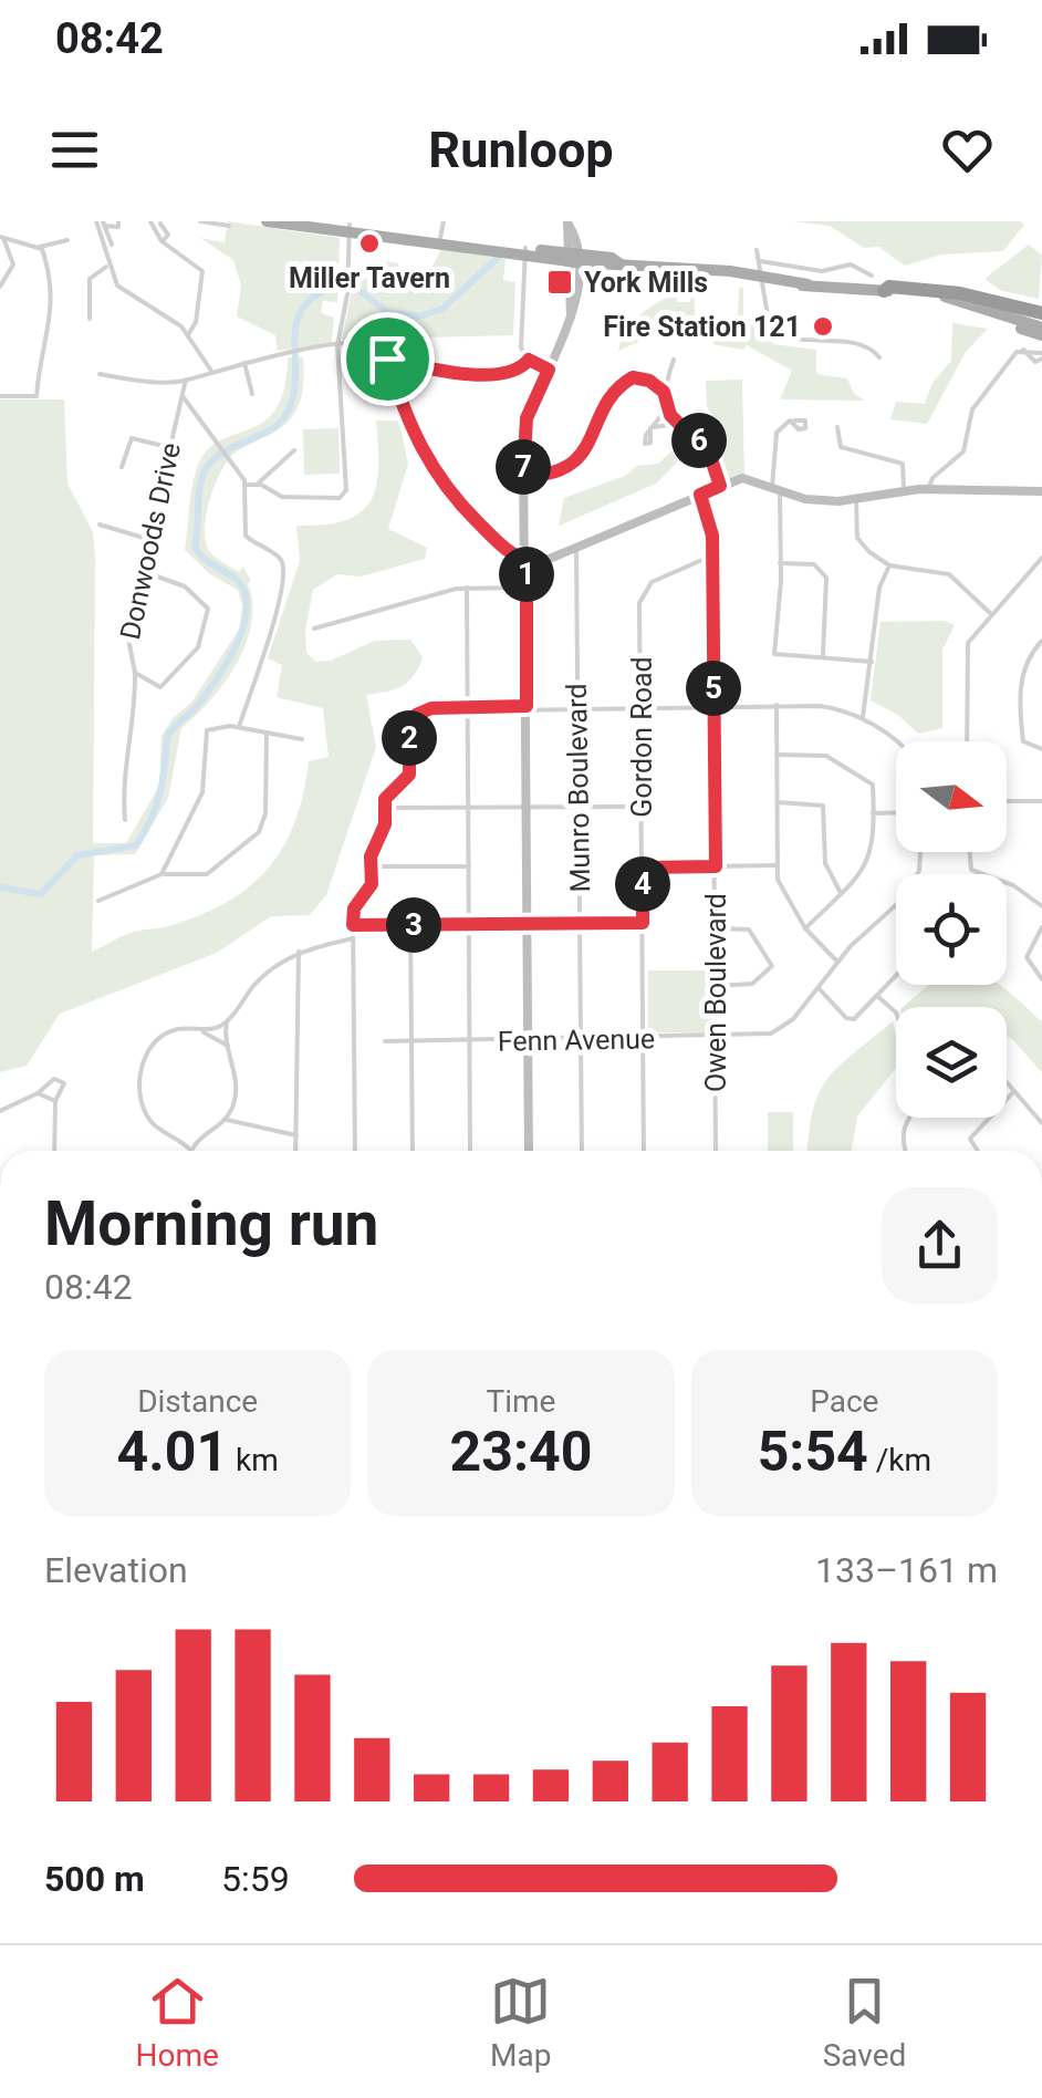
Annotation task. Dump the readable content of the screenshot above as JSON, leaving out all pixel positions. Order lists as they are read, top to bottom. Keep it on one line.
{"streets":{"street":["Donwoods Drive","Gordon Road","Munro Boulevard","Owen Boulevard","Fenn Avenue"]},"crossings":[["Gordon Road","Owen Boulevard"],["Gordon Road","Fenn Avenue"],["Munro Boulevard","Fenn Avenue"],["Owen Boulevard","Fenn Avenue"]],"places":{"other":["Miller Tavern","Fire Station 121"],"transit":["York Mills"]},"north":"right","page":{"status":"08:42","header":"Runloop","pins":["6","7","1","5","2","4","3"],"heading":["Morning run","08:42"],"stats":[["Distance","4.01 km"],["Time","23:40"],["Pace","5:54 /km"]],"chart":["Elevation","133–161 m"],"list":[{"name":"500 m","note":"5:59"}],"tabs":["Home","Map","Saved"]}}
